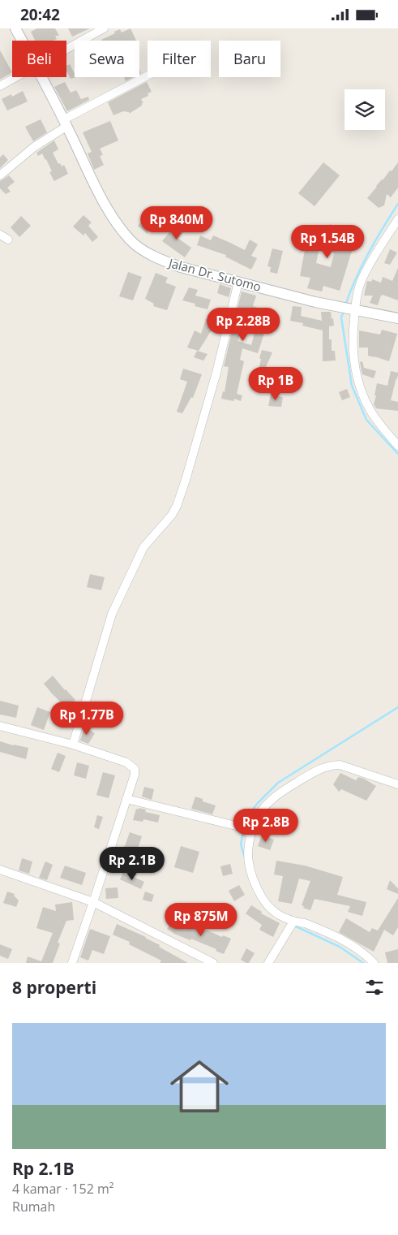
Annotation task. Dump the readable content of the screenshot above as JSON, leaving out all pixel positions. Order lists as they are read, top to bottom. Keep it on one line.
{"streets":{"street":["Jalan Dr. Sutomo"]},"page":{"status":"20:42","chip":["Beli","Sewa","Filter","Baru"],"price":["Rp 840M","Rp 1.54B","Rp 2.28B","Rp 1B","Rp 1.77B","Rp 2.8B","Rp 2.1B","Rp 875M"],"heading":"8 properti","list":[{"name":"Rp 2.1B","note":"4 kamar · 152 m² · Rumah"}]}}
